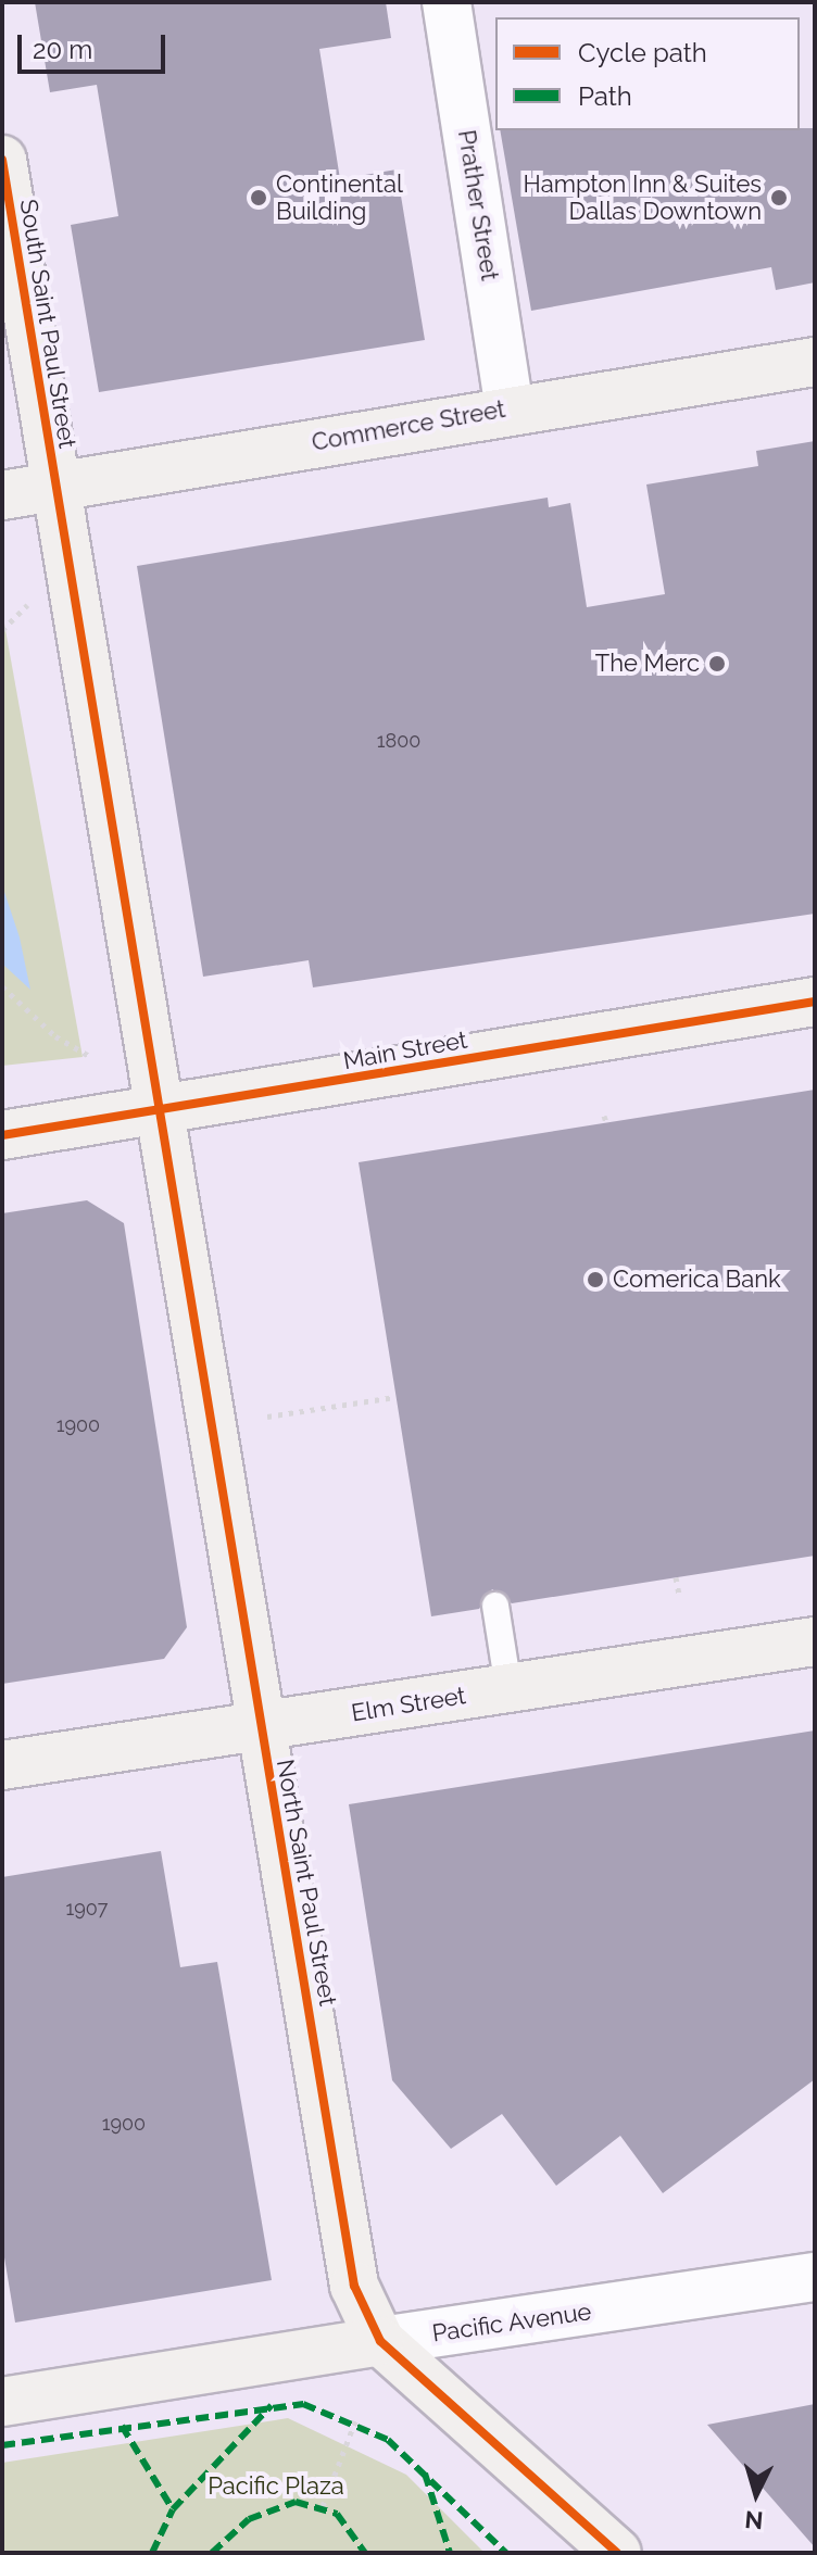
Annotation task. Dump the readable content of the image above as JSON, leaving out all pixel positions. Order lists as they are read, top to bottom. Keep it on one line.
{"streets":{"street":["Prather Street","South Saint Paul Street","Commerce Street","Main Street","Elm Street","North Saint Paul Street","Pacific Avenue"]},"crossings":[["Prather Street","Commerce Street"],["South Saint Paul Street","Commerce Street"],["South Saint Paul Street","Main Street"],["South Saint Paul Street","North Saint Paul Street"],["Main Street","North Saint Paul Street"],["Elm Street","North Saint Paul Street"],["North Saint Paul Street","Pacific Avenue"]],"parks":["Pacific Plaza"],"places":["Continental Building","Hampton Inn & Suites Dallas Downtown","The Merc","Comerica Bank"],"house_numbers":["1800","1900","1907","1900"],"legend":["Cycle path","Path"],"scale_bar":"20 m","north":"bottom"}
